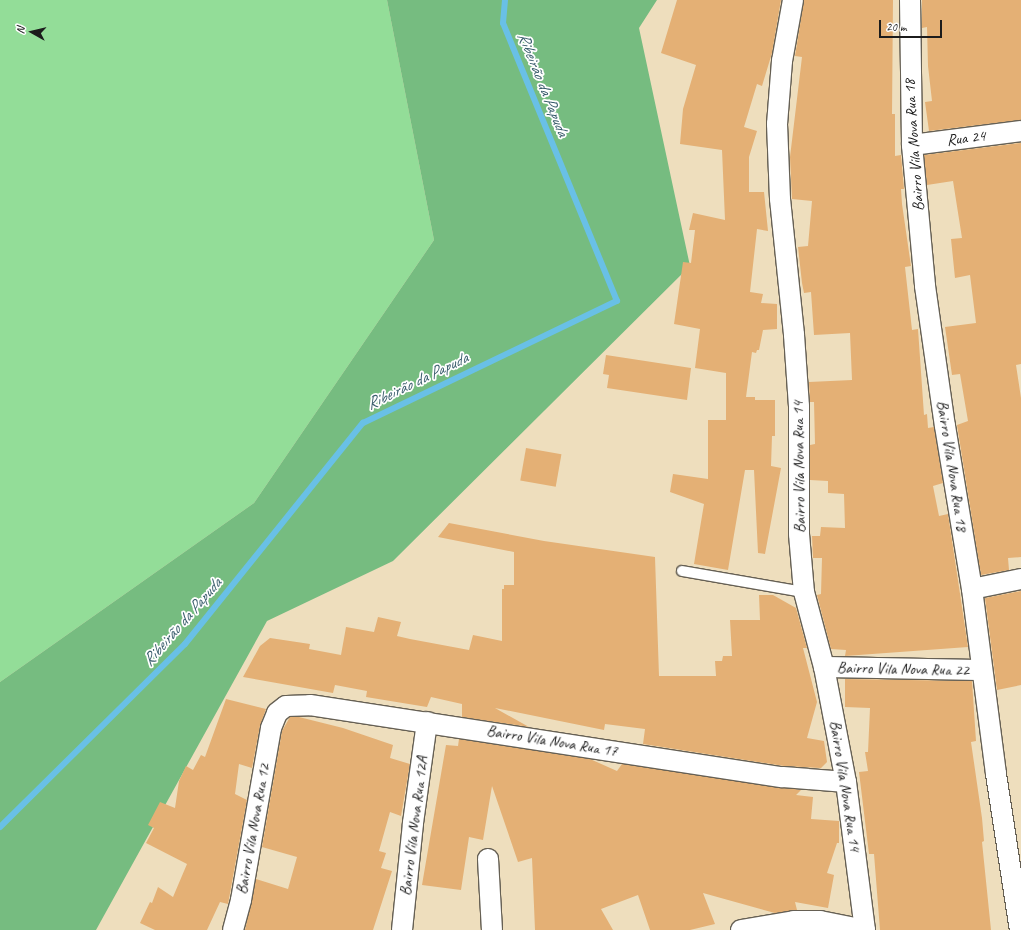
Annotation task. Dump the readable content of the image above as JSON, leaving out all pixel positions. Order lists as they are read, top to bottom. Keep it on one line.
{"streets":{"street":["Rua 24","Bairro Vila Nova Rua 18","Bairro Vila Nova Rua 14","Bairro Vila Nova Rua 22","Bairro Vila Nova Rua 17","Bairro Vila Nova Rua 12A","Bairro Vila Nova Rua 12"]},"crossings":[["Rua 24","Bairro Vila Nova Rua 18"],["Bairro Vila Nova Rua 18","Bairro Vila Nova Rua 22"],["Bairro Vila Nova Rua 14","Bairro Vila Nova Rua 22"],["Bairro Vila Nova Rua 14","Bairro Vila Nova Rua 17"],["Bairro Vila Nova Rua 17","Bairro Vila Nova Rua 12A"],["Bairro Vila Nova Rua 17","Bairro Vila Nova Rua 12"]],"water":["Ribeirão da Papuda"],"scale_bar":"20 m","north":"left"}
